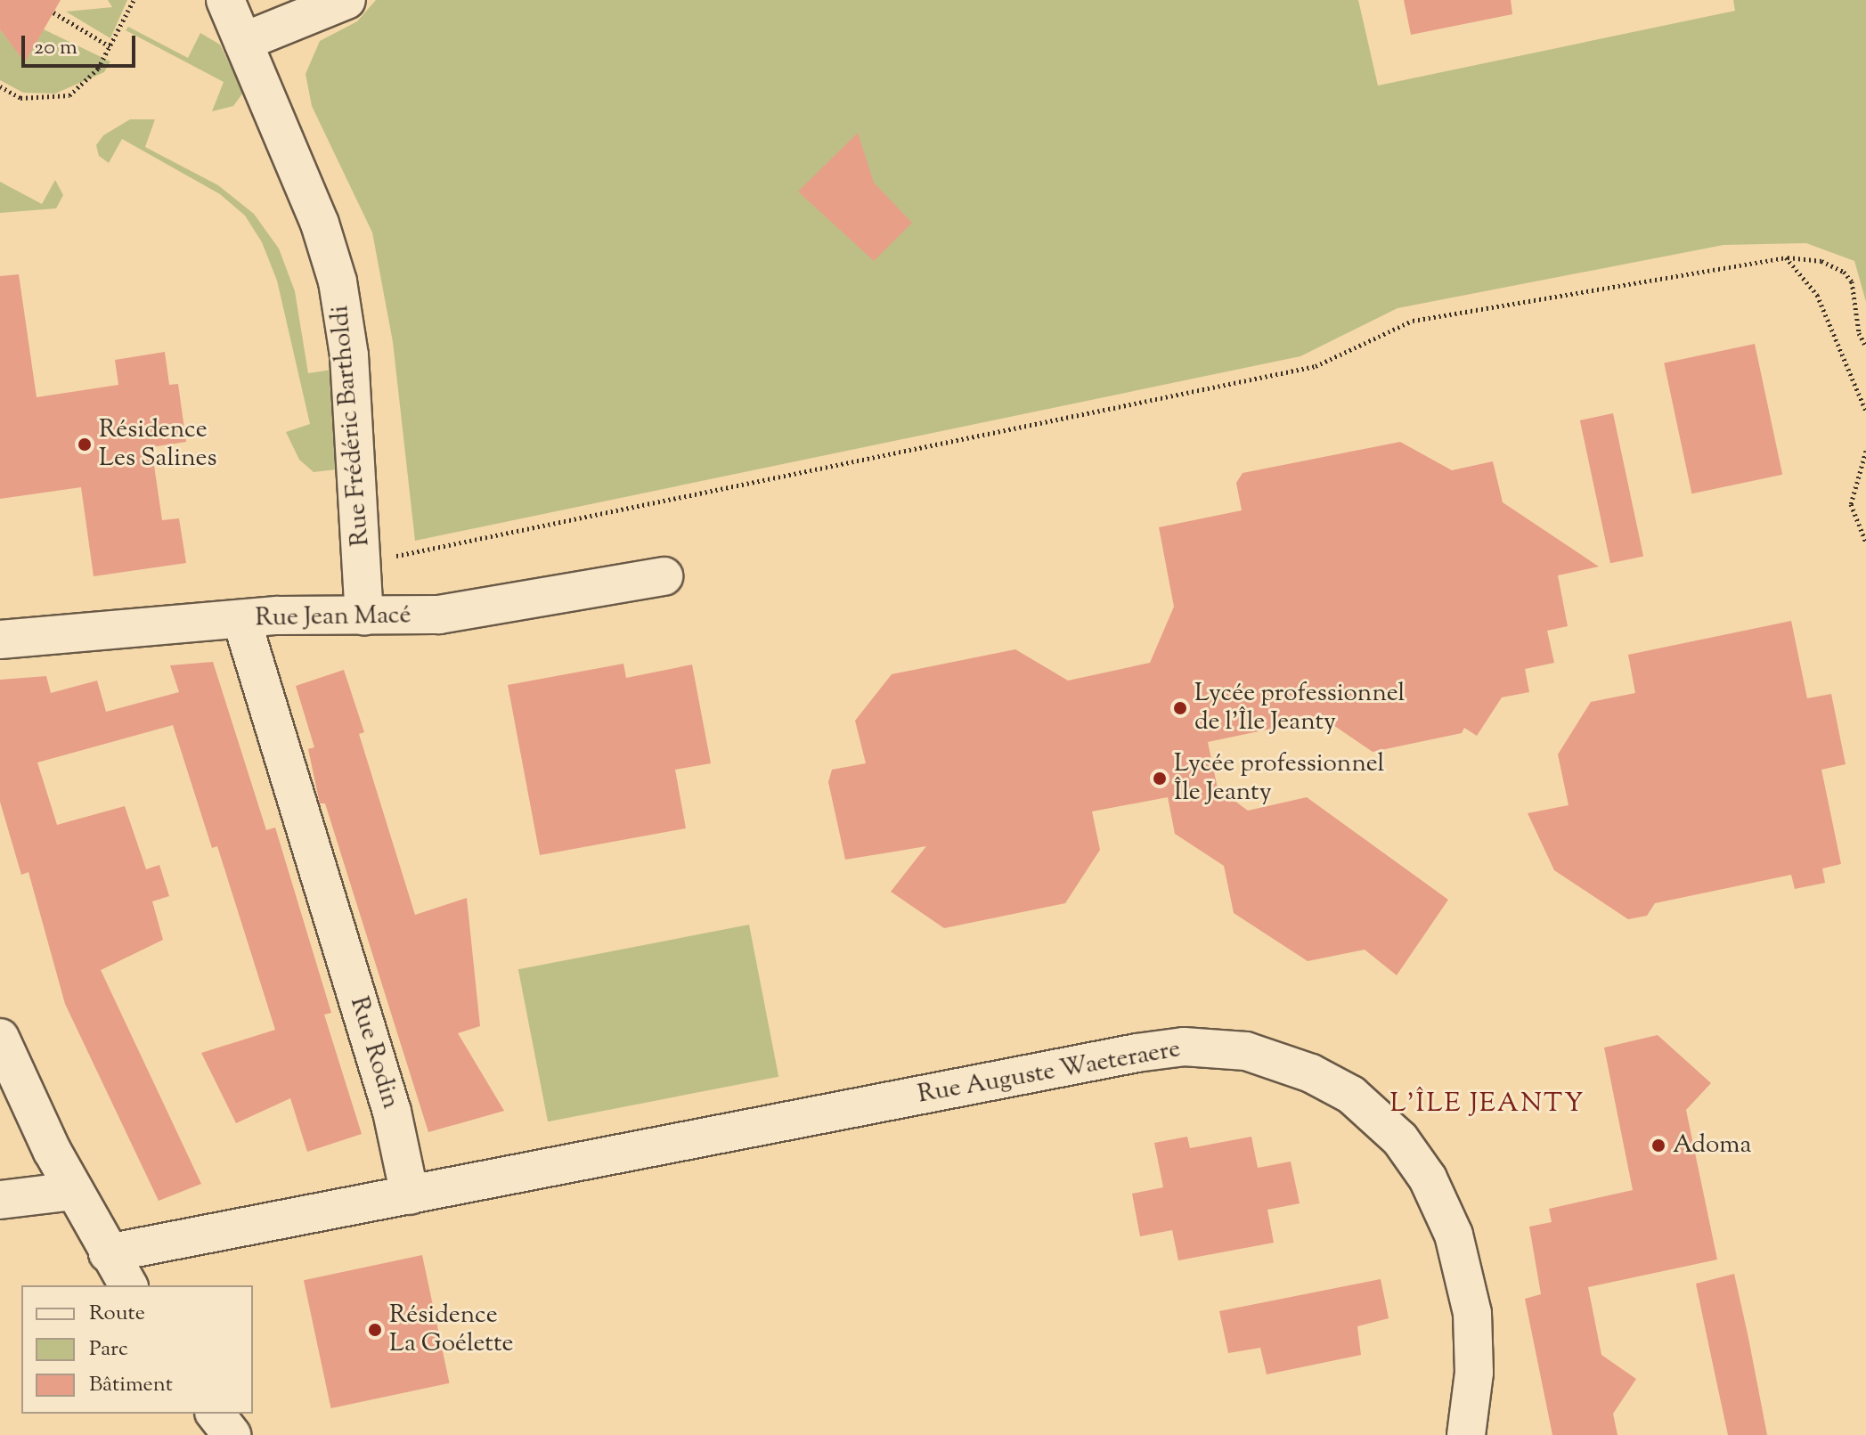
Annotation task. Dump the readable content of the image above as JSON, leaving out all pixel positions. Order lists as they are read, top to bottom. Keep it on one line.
{"streets":{"street":["Rue Frédéric Bartholdi","Rue Jean Macé","Rue Rodin","Rue Auguste Waeteraere"]},"crossings":[["Rue Frédéric Bartholdi","Rue Jean Macé"],["Rue Jean Macé","Rue Rodin"],["Rue Rodin","Rue Auguste Waeteraere"]],"districts":["L'ÎLE JEANTY"],"places":["Résidence Les Salines","Lycée professionnel de l'Île Jeanty","Lycée professionnel Île Jeanty","Adoma","Résidence La Goélette"],"legend":["Route","Parc","Bâtiment"],"scale_bar":"20 m"}
